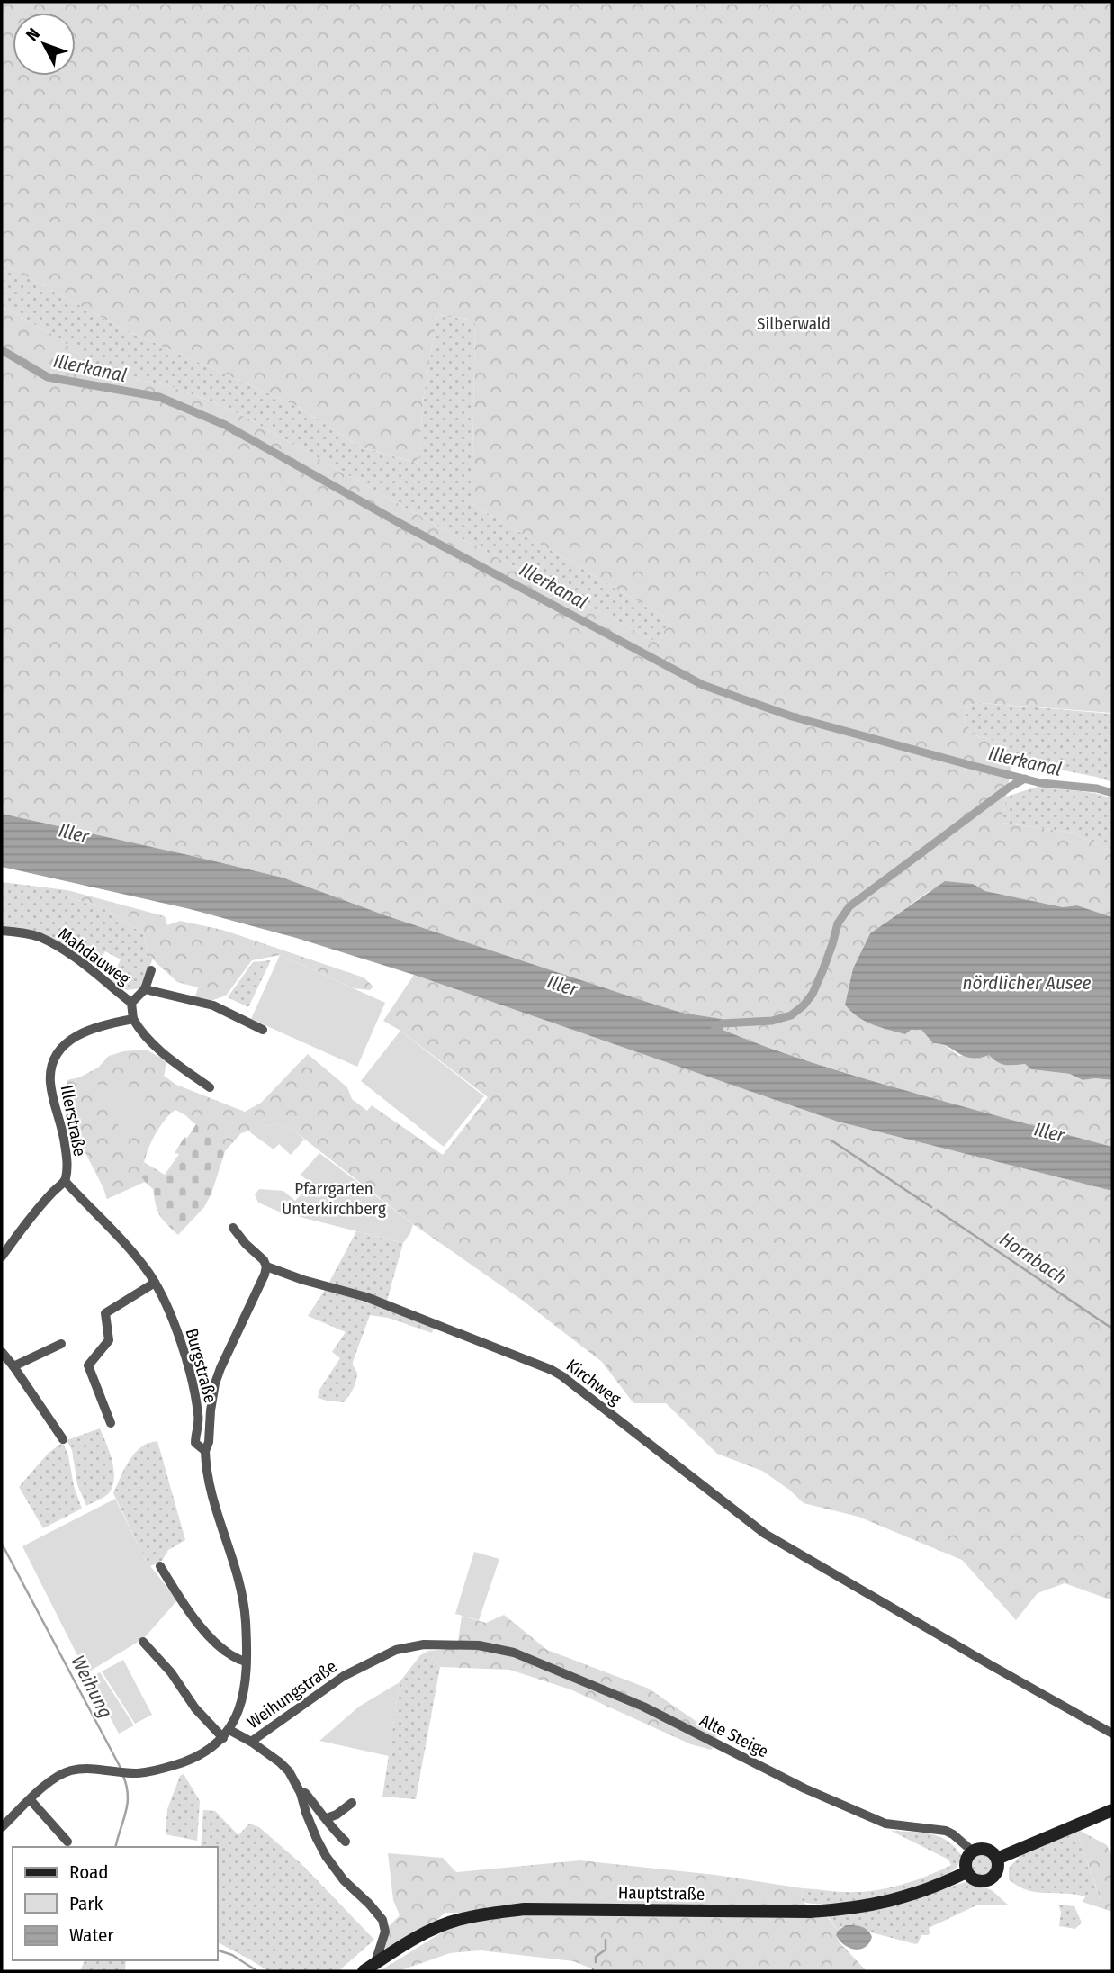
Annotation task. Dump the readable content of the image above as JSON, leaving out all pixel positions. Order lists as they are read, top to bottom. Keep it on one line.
{"streets":{"main road":["Hauptstraße"],"street":["Mahdauweg","Illerstraße","Burgstraße","Kirchweg","Weihungstraße","Alte Steige"]},"crossings":[["Illerstraße","Burgstraße"],["Burgstraße","Weihungstraße"],["Weihungstraße","Alte Steige"],["Alte Steige","Hauptstraße"]],"water":["Illerkanal","Iller","nördlicher Ausee","Hornbach","Weihung"],"parks":["Silberwald","Pfarrgarten Unterkirchberg"],"legend":["Road","Park","Water"],"north":"top left"}
